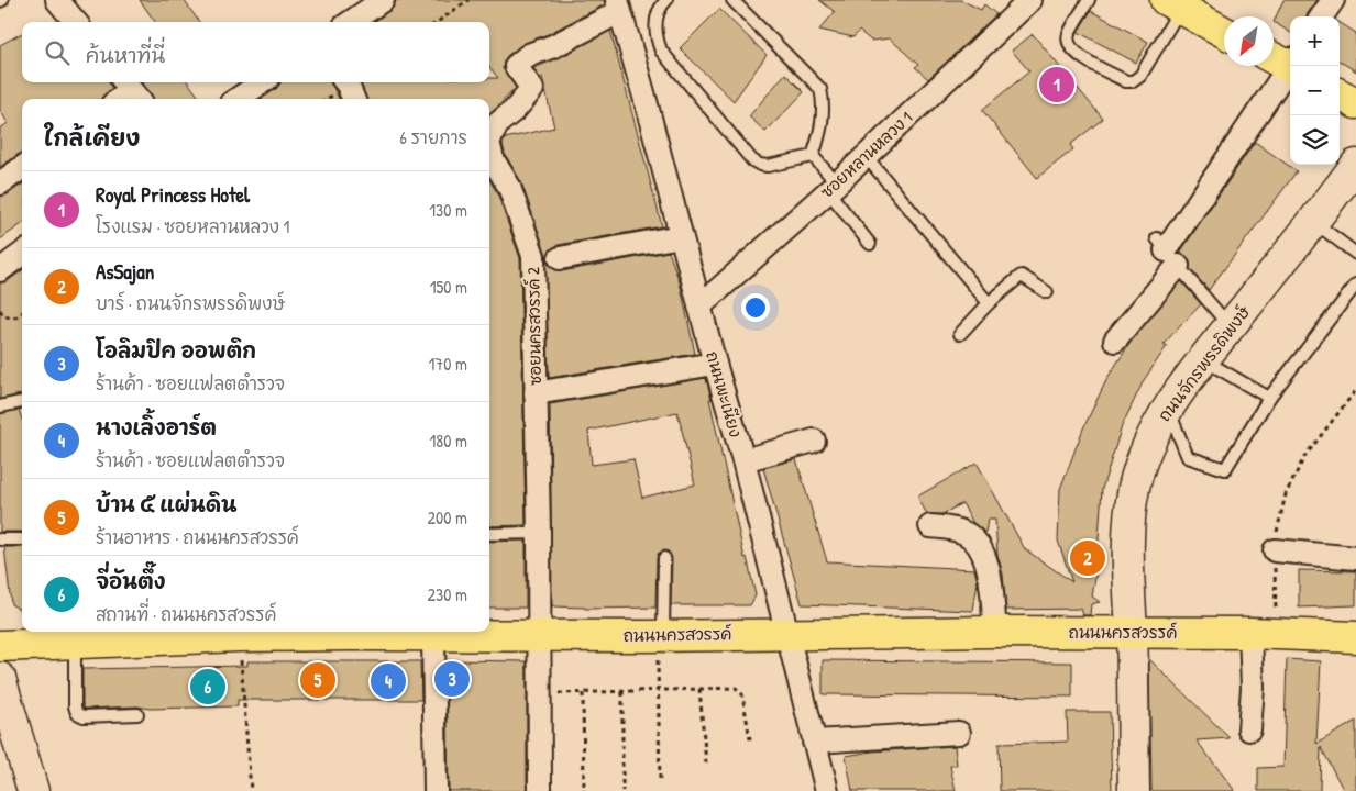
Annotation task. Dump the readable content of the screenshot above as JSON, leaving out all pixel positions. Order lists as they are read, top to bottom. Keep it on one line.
{"streets":{"main road":["ถนนจักรพรรดิพงษ์","ถนนนครสวรรค์"],"street":["ซอยหลานหลวง 1","ซอยนครสวรรค์ 2","ถนนพะเนียง"]},"crossings":[["ซอยหลานหลวง 1","ถนนพะเนียง"],["ซอยนครสวรรค์ 2","ถนนพะเนียง"],["ซอยนครสวรรค์ 2","ถนนนครสวรรค์"],["ถนนจักรพรรดิพงษ์","ถนนนครสวรรค์"],["ถนนพะเนียง","ถนนนครสวรรค์"]],"north":"bottom left","page":{"map_buttons":["+","−"],"search":"ค้นหาที่นี่","pins":["1","2","3","5","4","6"],"heading":["ใกล้เคียง","6 รายการ"],"list":[{"mark":"1","name":"Royal Princess Hotel","note":"โรงแรม · ซอยหลานหลวง 1","value":"130 m"},{"mark":"2","name":"AsSajan","note":"บาร์ · ถนนจักรพรรดิพงษ์","value":"150 m"},{"mark":"3","name":"โอลิมปิค ออพติก","note":"ร้านค้า · ซอยแฟลตตำรวจ","value":"170 m"},{"mark":"4","name":"นางเลิ้งอาร์ต","note":"ร้านค้า · ซอยแฟลตตำรวจ","value":"180 m"},{"mark":"5","name":"บ้าน ๕ แผ่นดิน","note":"ร้านอาหาร · ถนนนครสวรรค์","value":"200 m"},{"mark":"6","name":"จี่อันตึ๊ง","note":"สถานที่ · ถนนนครสวรรค์","value":"230 m"}]}}
